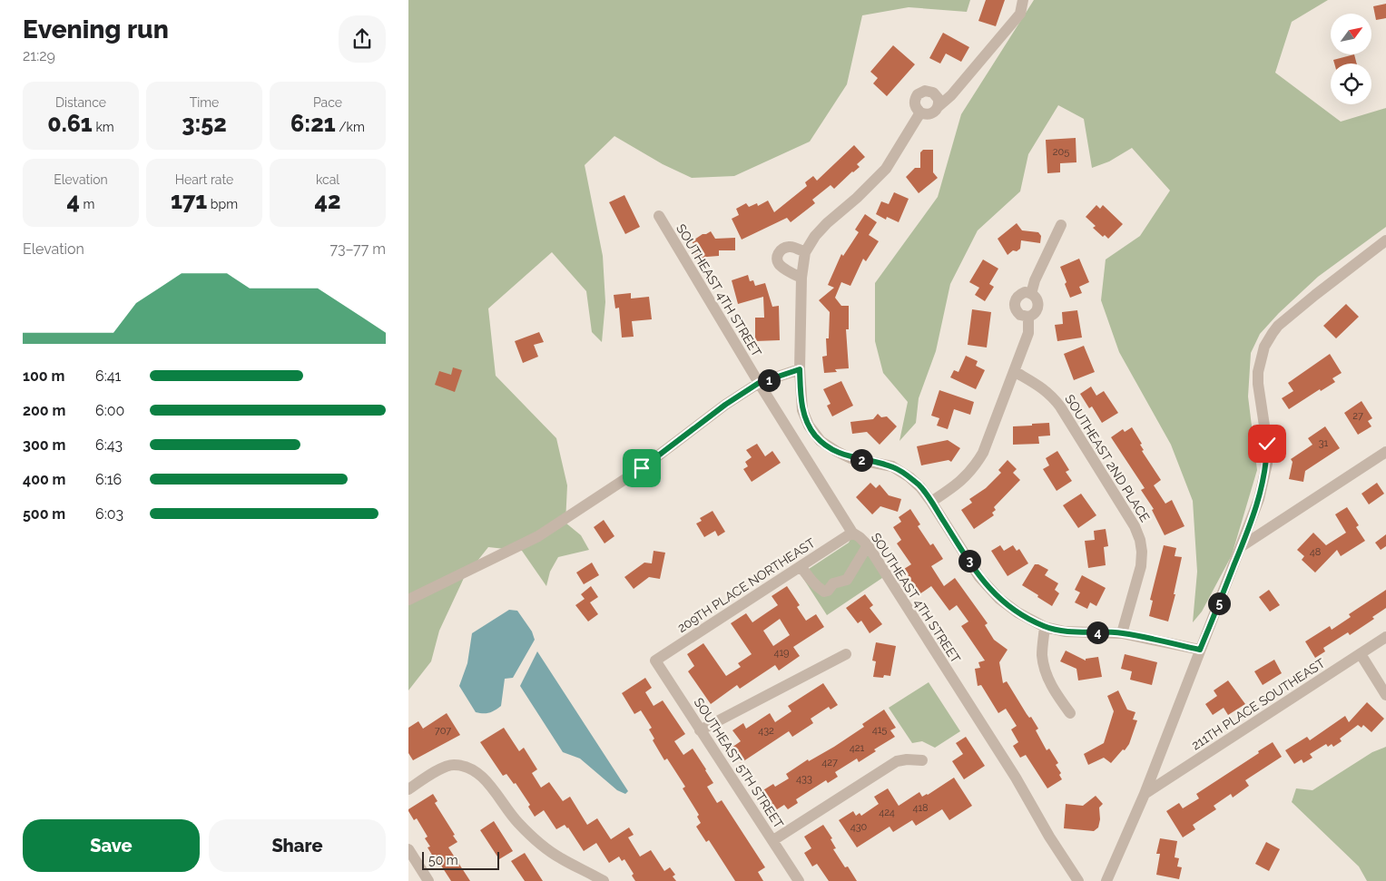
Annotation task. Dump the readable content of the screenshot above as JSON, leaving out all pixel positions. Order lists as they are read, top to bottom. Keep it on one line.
{"streets":{"street":["SOUTHEAST 4TH STREET","SOUTHEAST 2ND PLACE","209TH PLACE NORTHEAST","211TH PLACE SOUTHEAST","SOUTHEAST 5TH STREET"]},"crossings":[["SOUTHEAST 4TH STREET","209TH PLACE NORTHEAST"],["209TH PLACE NORTHEAST","SOUTHEAST 5TH STREET"]],"house_numbers":["205","27","31","48","419","415","707","432","421","427","433","418","424","430"],"scale_bar":"50 m","north":"top right","page":{"heading":["Evening run","21:29"],"stats":[["Distance","0.61 km"],["Time","3:52"],["Pace","6:21 /km"],["Elevation","4 m"],["Heart rate","171 bpm"],["kcal","42"]],"chart":["Elevation","73–77 m"],"list":[{"name":"100 m","note":"6:41"},{"name":"200 m","note":"6:00"},{"name":"300 m","note":"6:43"},{"name":"400 m","note":"6:16"},{"name":"500 m","note":"6:03"}],"pins":["1","2","3","5","4"],"buttons":["Save","Share"],"scale":"50 m"}}
